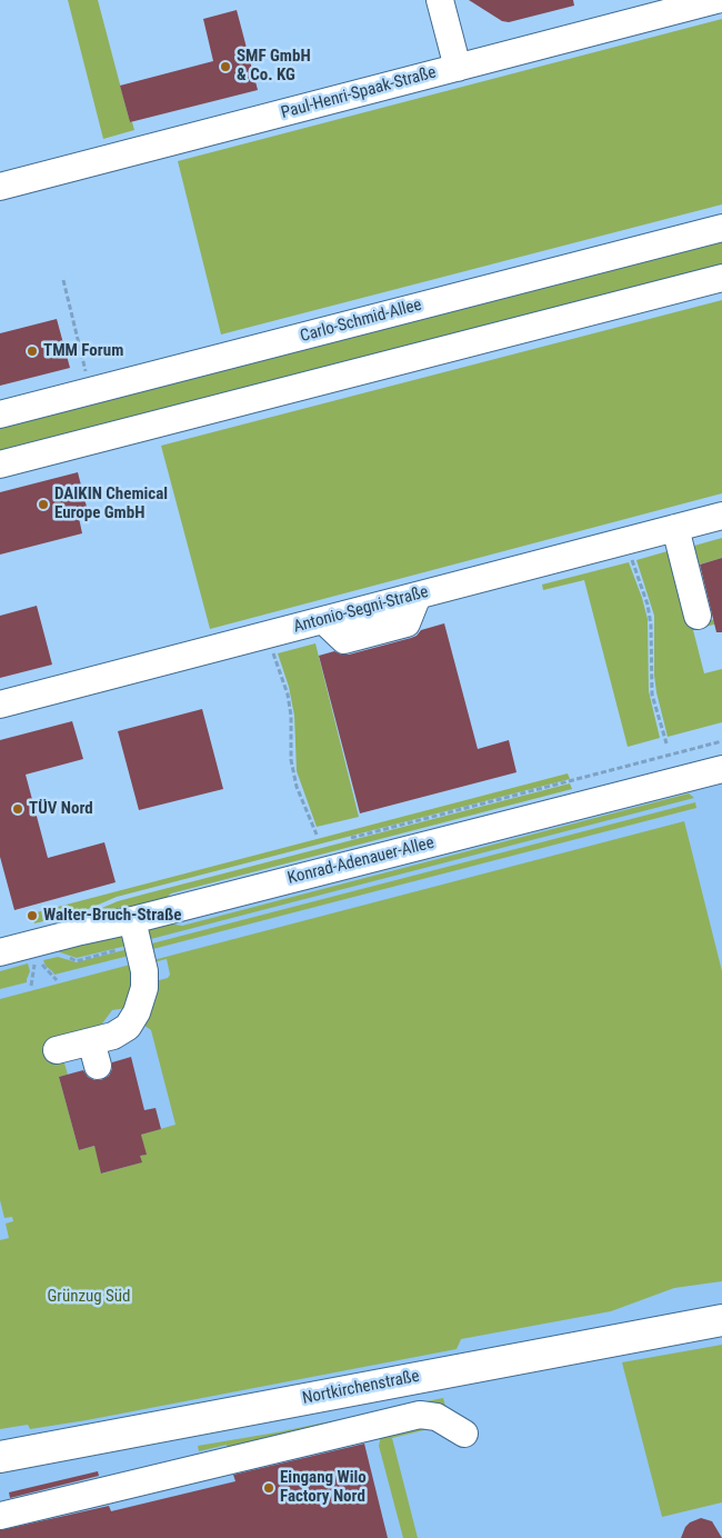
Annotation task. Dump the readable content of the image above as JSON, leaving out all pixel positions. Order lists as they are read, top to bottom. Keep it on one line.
{"streets":{"main road":["Nortkirchenstraße"],"street":["Paul-Henri-Spaak-Straße","Carlo-Schmid-Allee","Antonio-Segni-Straße","Konrad-Adenauer-Allee"]},"parks":["Grünzug Süd"],"places":["SMF GmbH & Co. KG","TMM Forum","DAIKIN Chemical Europe GmbH","TÜV Nord","Walter-Bruch-Straße","Eingang Wilo Factory Nord"]}
